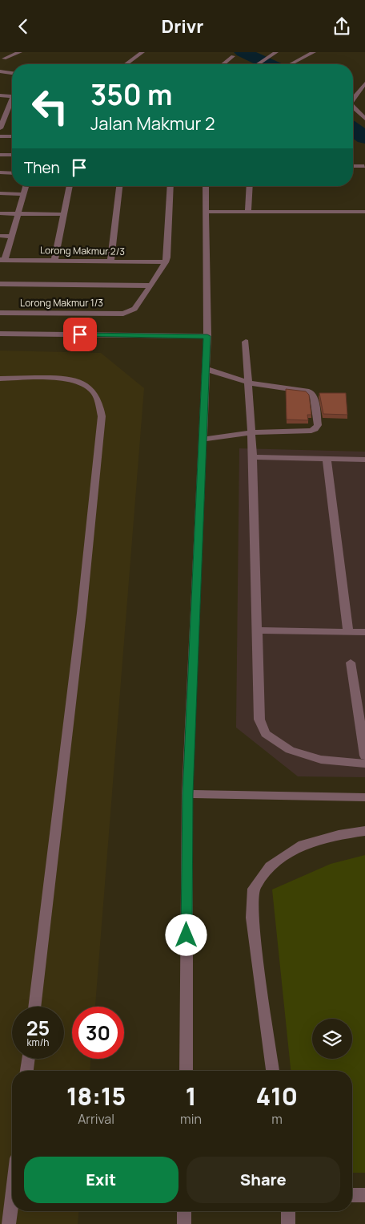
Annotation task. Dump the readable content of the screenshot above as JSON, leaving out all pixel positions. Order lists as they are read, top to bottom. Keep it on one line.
{"streets":{"street":["Lorong Makmur 2/3","Lorong Makmur 1/3"]},"page":{"header":"Drivr","turn":["350 m","Jalan Makmur 2"],"then":"Then","speed":"25 km/h","limit":"30","eta":["18:15","Arrival","1","min","410","m"],"buttons":["Exit","Share"]}}
